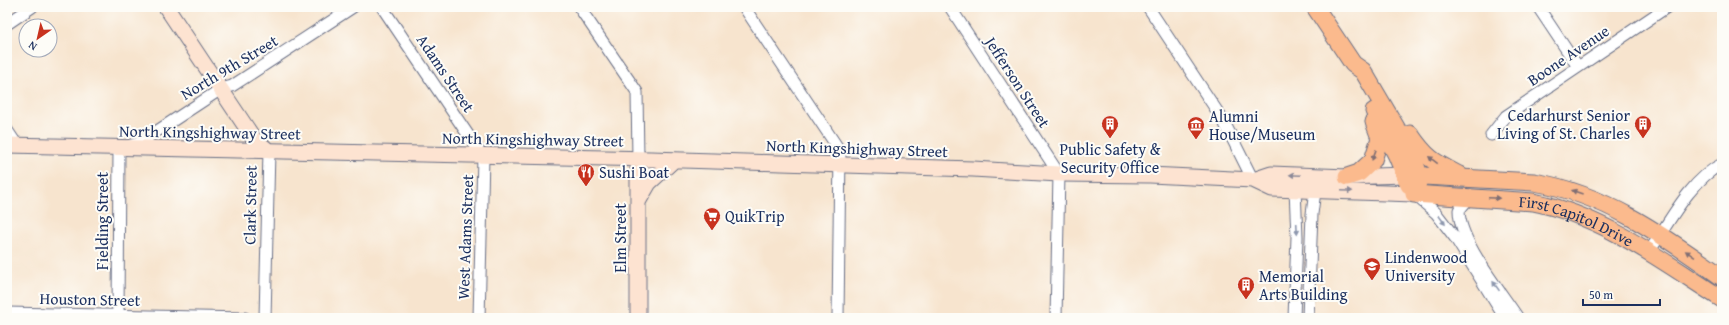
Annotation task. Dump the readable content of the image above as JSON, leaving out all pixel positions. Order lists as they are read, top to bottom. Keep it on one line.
{"streets":{"main road":["North Kingshighway Street","Clark Street","First Capitol Drive","Elm Street"],"street":["Boone Avenue","North 9th Street","Adams Street","Jefferson Street","Fielding Street","West Adams Street","Houston Street"]},"crossings":[["North 9th Street","North Kingshighway Street"],["North 9th Street","Clark Street"],["North 9th Street","Fielding Street"],["Adams Street","North Kingshighway Street"],["Adams Street","West Adams Street"],["Jefferson Street","North Kingshighway Street"],["North Kingshighway Street","Clark Street"],["North Kingshighway Street","Fielding Street"],["North Kingshighway Street","West Adams Street"],["North Kingshighway Street","Elm Street"],["Fielding Street","Houston Street"]],"places":{"building":["Public Safety & Security Office","Cedarhurst Senior Living of St. Charles","Memorial Arts Building"],"museum":["Alumni House/Museum"],"restaurant":["Sushi Boat"],"supermarket":["QuikTrip"],"school or university":["Lindenwood University"]},"scale_bar":"50 m","north":"bottom left"}
